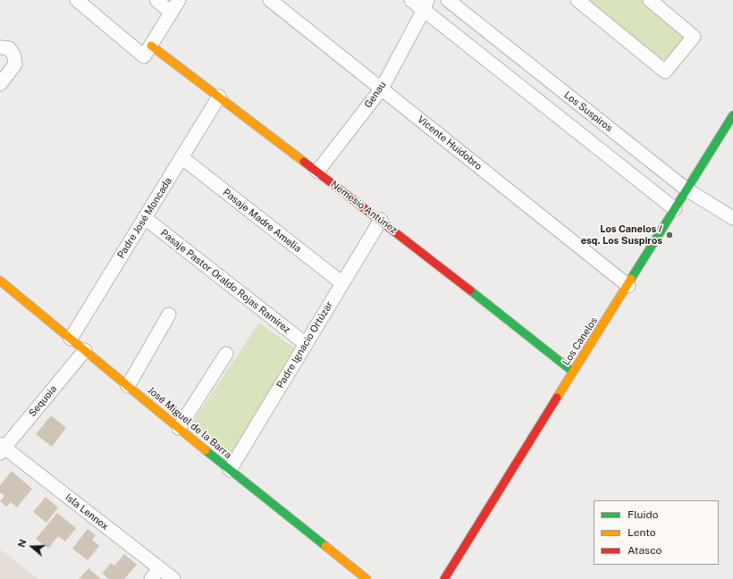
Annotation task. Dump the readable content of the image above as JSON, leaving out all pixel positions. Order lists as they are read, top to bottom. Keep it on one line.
{"streets":{"street":["Genau","Los Suspiros","Vicente Huidobro","Nemesio Antúnez","Padre José Moncada","Pasaje Madre Amelia","Pasaje Pastor Oraldo Rojas Ramírez","Los Canelos","Padre Ignacio Ortúzar","Sequoia","José Miguel de la Barra","Isla Lennox"]},"crossings":[["Genau","Vicente Huidobro"],["Genau","Nemesio Antúnez"],["Los Suspiros","Los Canelos"],["Vicente Huidobro","Los Canelos"],["Nemesio Antúnez","Padre José Moncada"],["Nemesio Antúnez","Los Canelos"],["Nemesio Antúnez","Padre Ignacio Ortúzar"],["Padre José Moncada","Pasaje Madre Amelia"],["Padre José Moncada","Pasaje Pastor Oraldo Rojas Ramírez"],["Padre José Moncada","José Miguel de la Barra"],["Pasaje Madre Amelia","Padre Ignacio Ortúzar"],["Pasaje Pastor Oraldo Rojas Ramírez","Padre Ignacio Ortúzar"],["Padre Ignacio Ortúzar","José Miguel de la Barra"],["Sequoia","José Miguel de la Barra"],["Sequoia","Isla Lennox"]],"places":["Los Canelos / esq. Los Suspiros"],"legend":["Fluido","Lento","Atasco"],"north":"left"}
